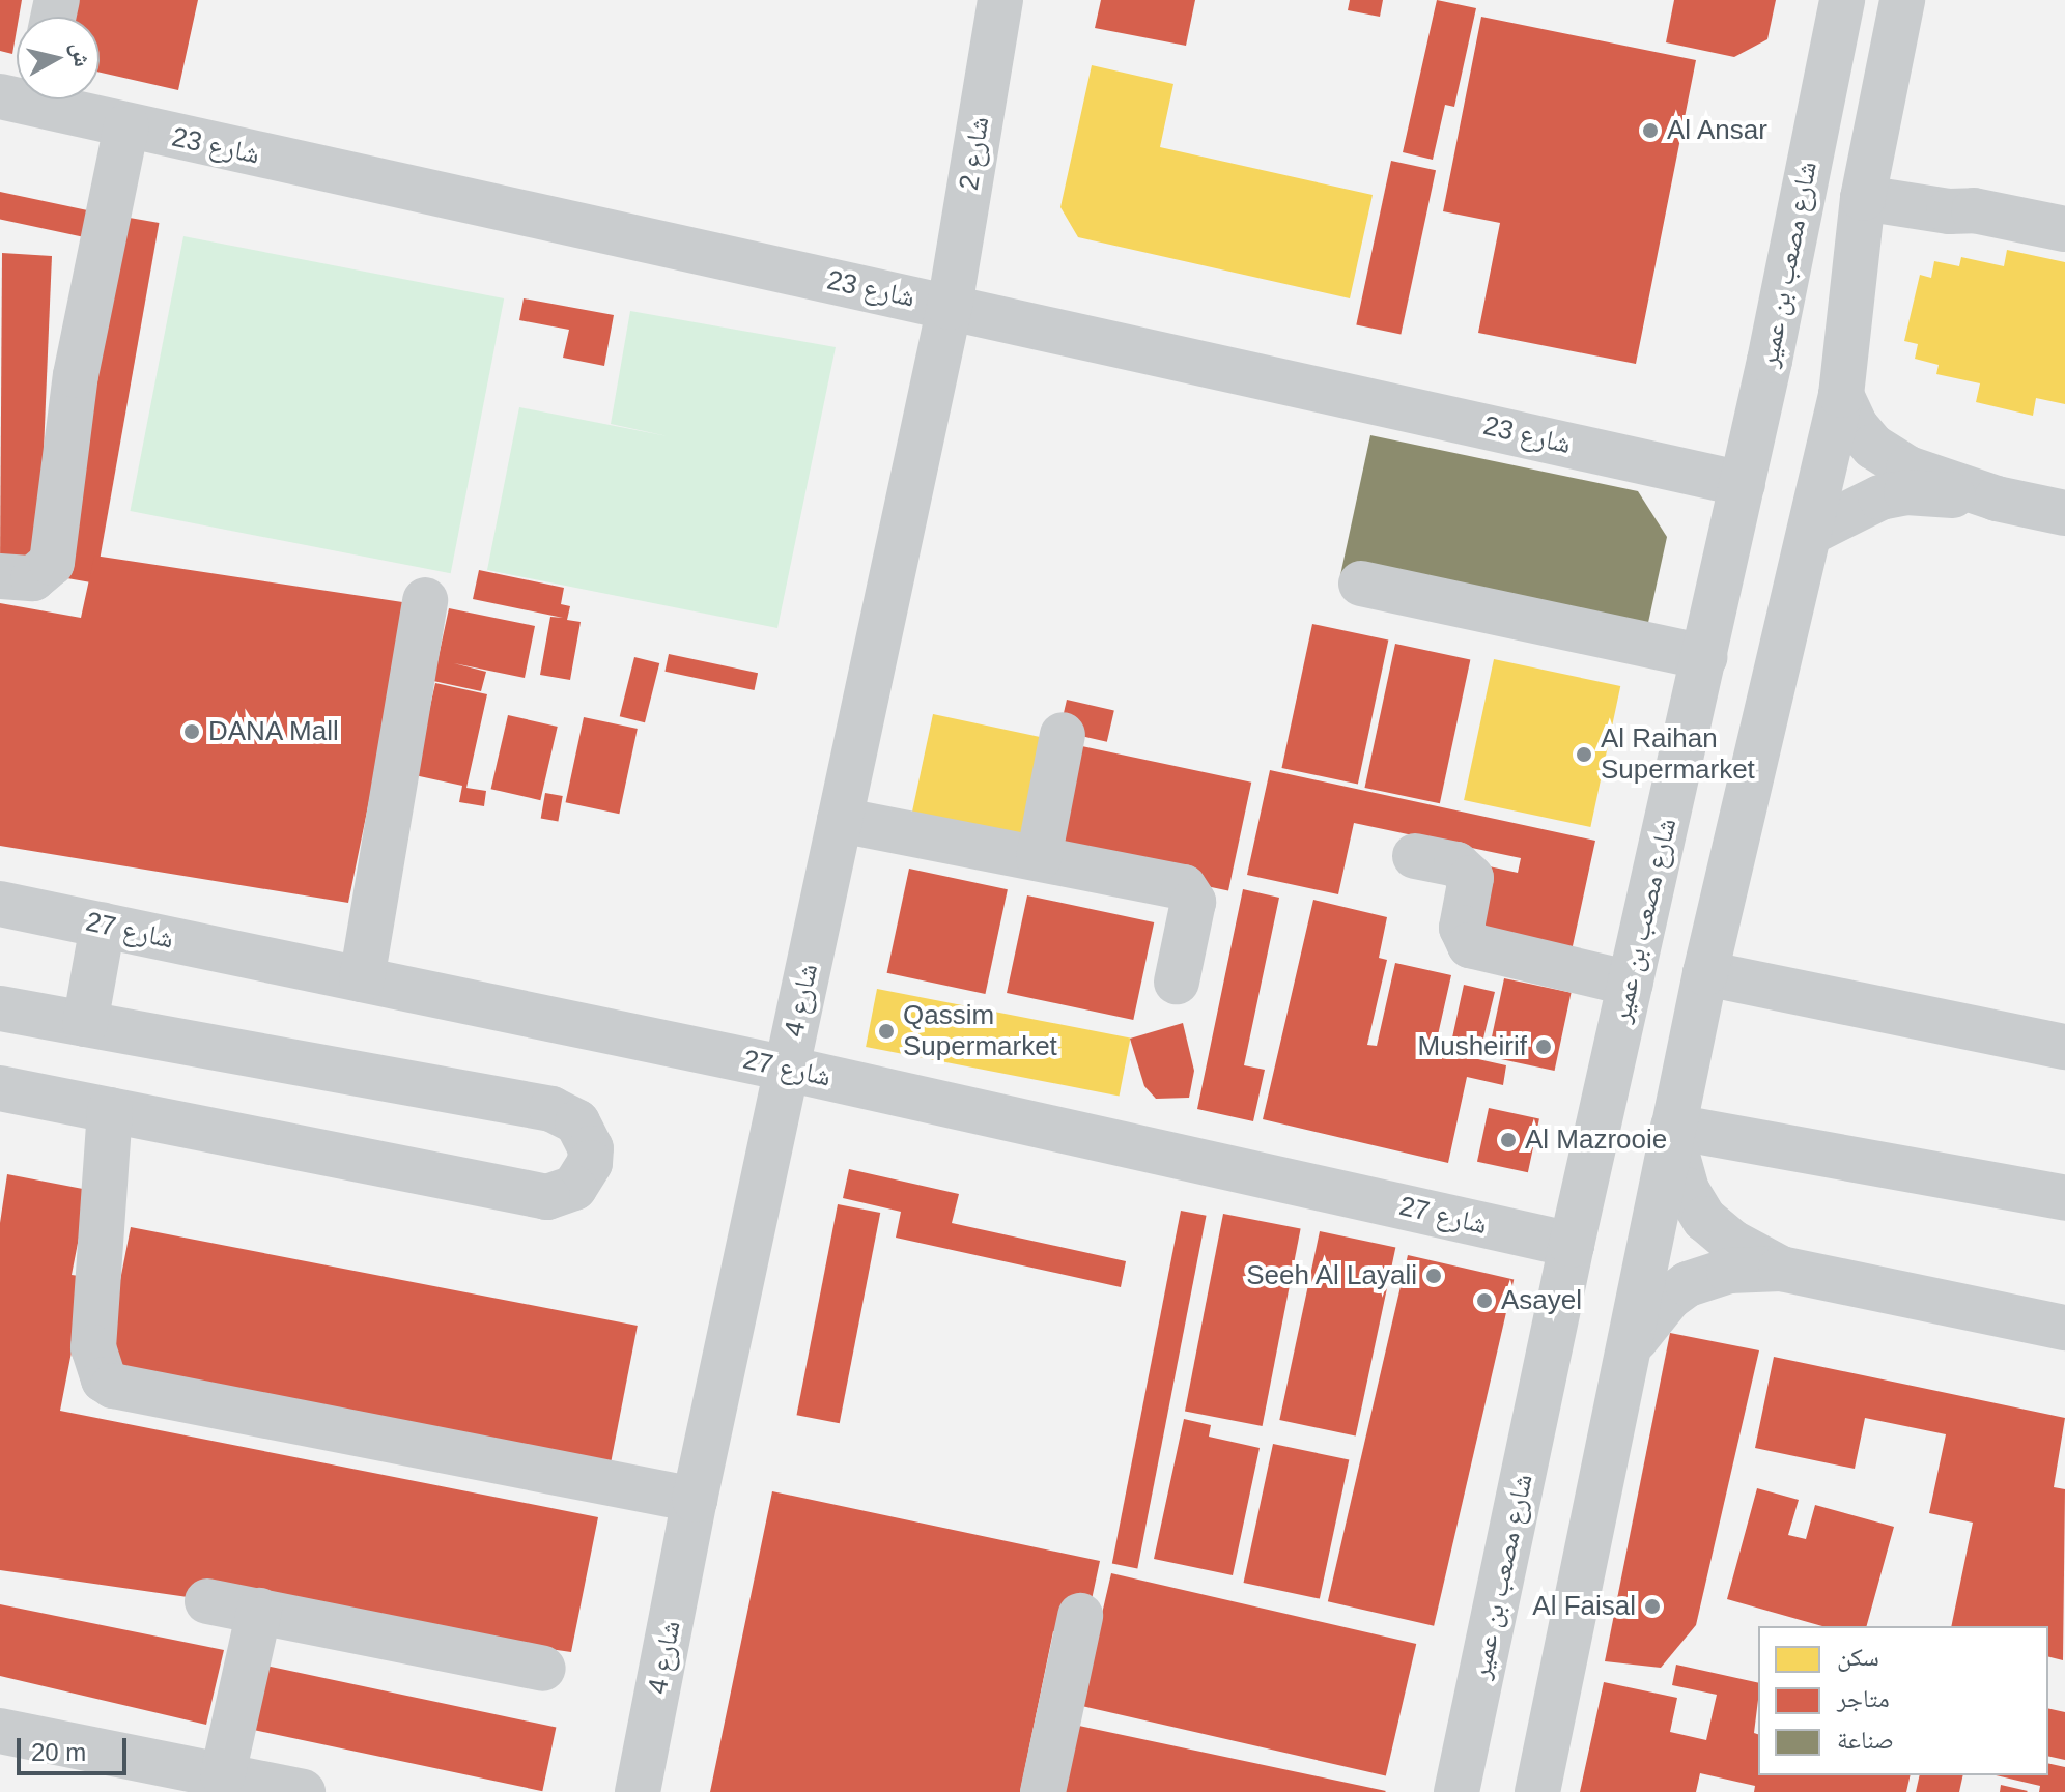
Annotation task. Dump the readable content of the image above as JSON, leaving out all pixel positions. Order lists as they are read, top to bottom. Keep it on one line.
{"streets":{"street":["شارع 23","شارع 2","شارع مصعب بن عمير","شارع 27","شارع 4"]},"crossings":[["شارع 23","شارع 2"],["شارع 23","شارع مصعب بن عمير"],["شارع 23","شارع 4"],["شارع 2","شارع 4"],["شارع مصعب بن عمير","شارع 27"],["شارع 27","شارع 4"]],"places":["Al Ansar","DANA Mall","Al Raihan Supermarket","Qassim Supermarket","Musheirif","Al Mazrooie","Seeh Al Layali","Asayel","Al Faisal"],"legend":["سكن","متاجر","صناعة"],"scale_bar":"20 m","north":"right"}
